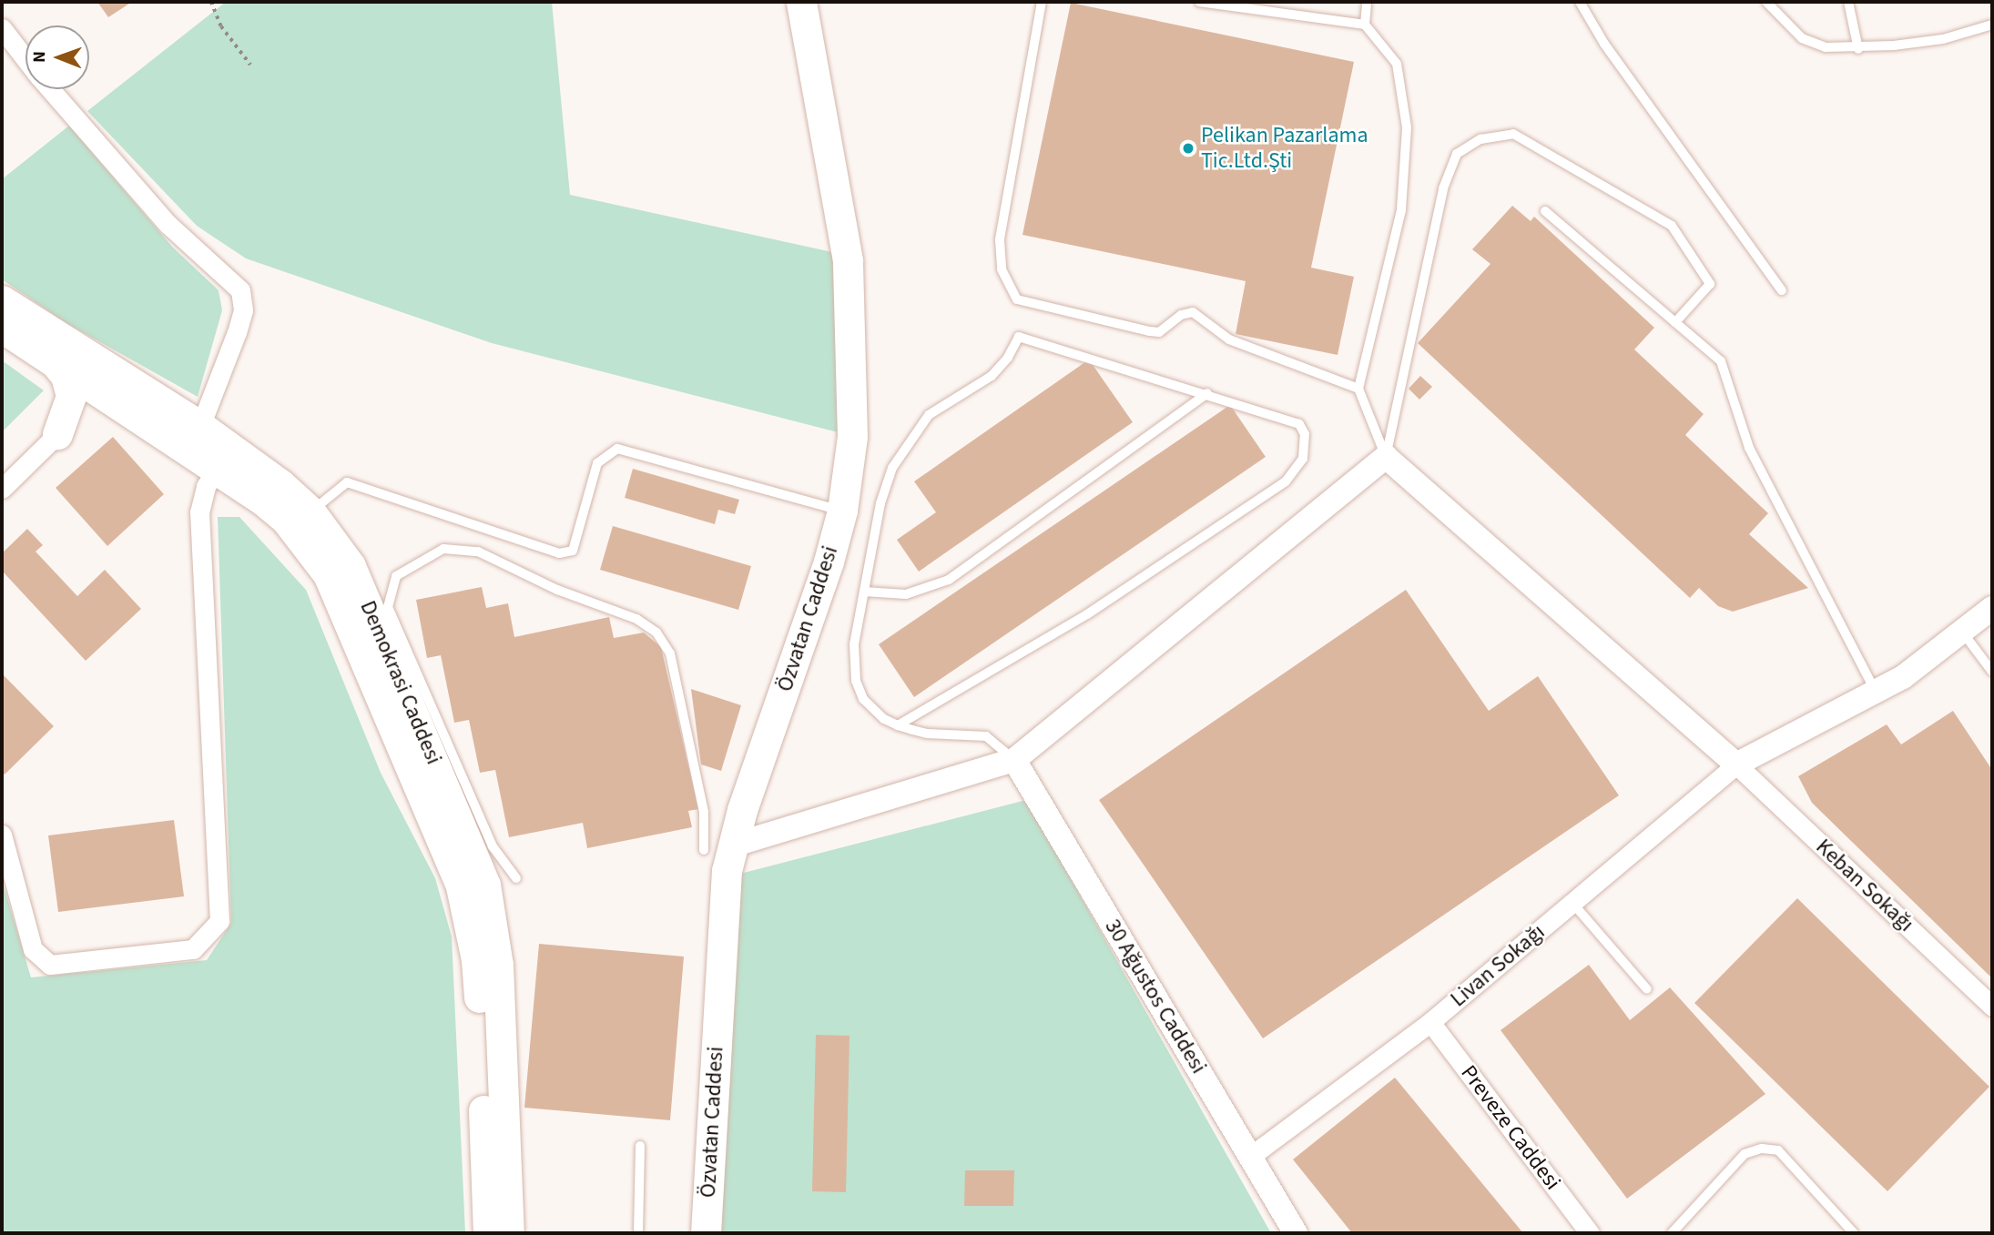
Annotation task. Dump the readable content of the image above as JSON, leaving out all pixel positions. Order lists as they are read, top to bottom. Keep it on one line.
{"streets":{"main road":["Özvatan Caddesi","Demokrasi Caddesi"],"street":["Keban Sokağı","Livan Sokağı","30 Ağustos Caddesi","Preveze Caddesi"]},"crossings":[["Keban Sokağı","Livan Sokağı"],["Livan Sokağı","30 Ağustos Caddesi"],["Livan Sokağı","Preveze Caddesi"]],"places":["Pelikan Pazarlama Tic.Ltd.Şti"],"north":"left"}
